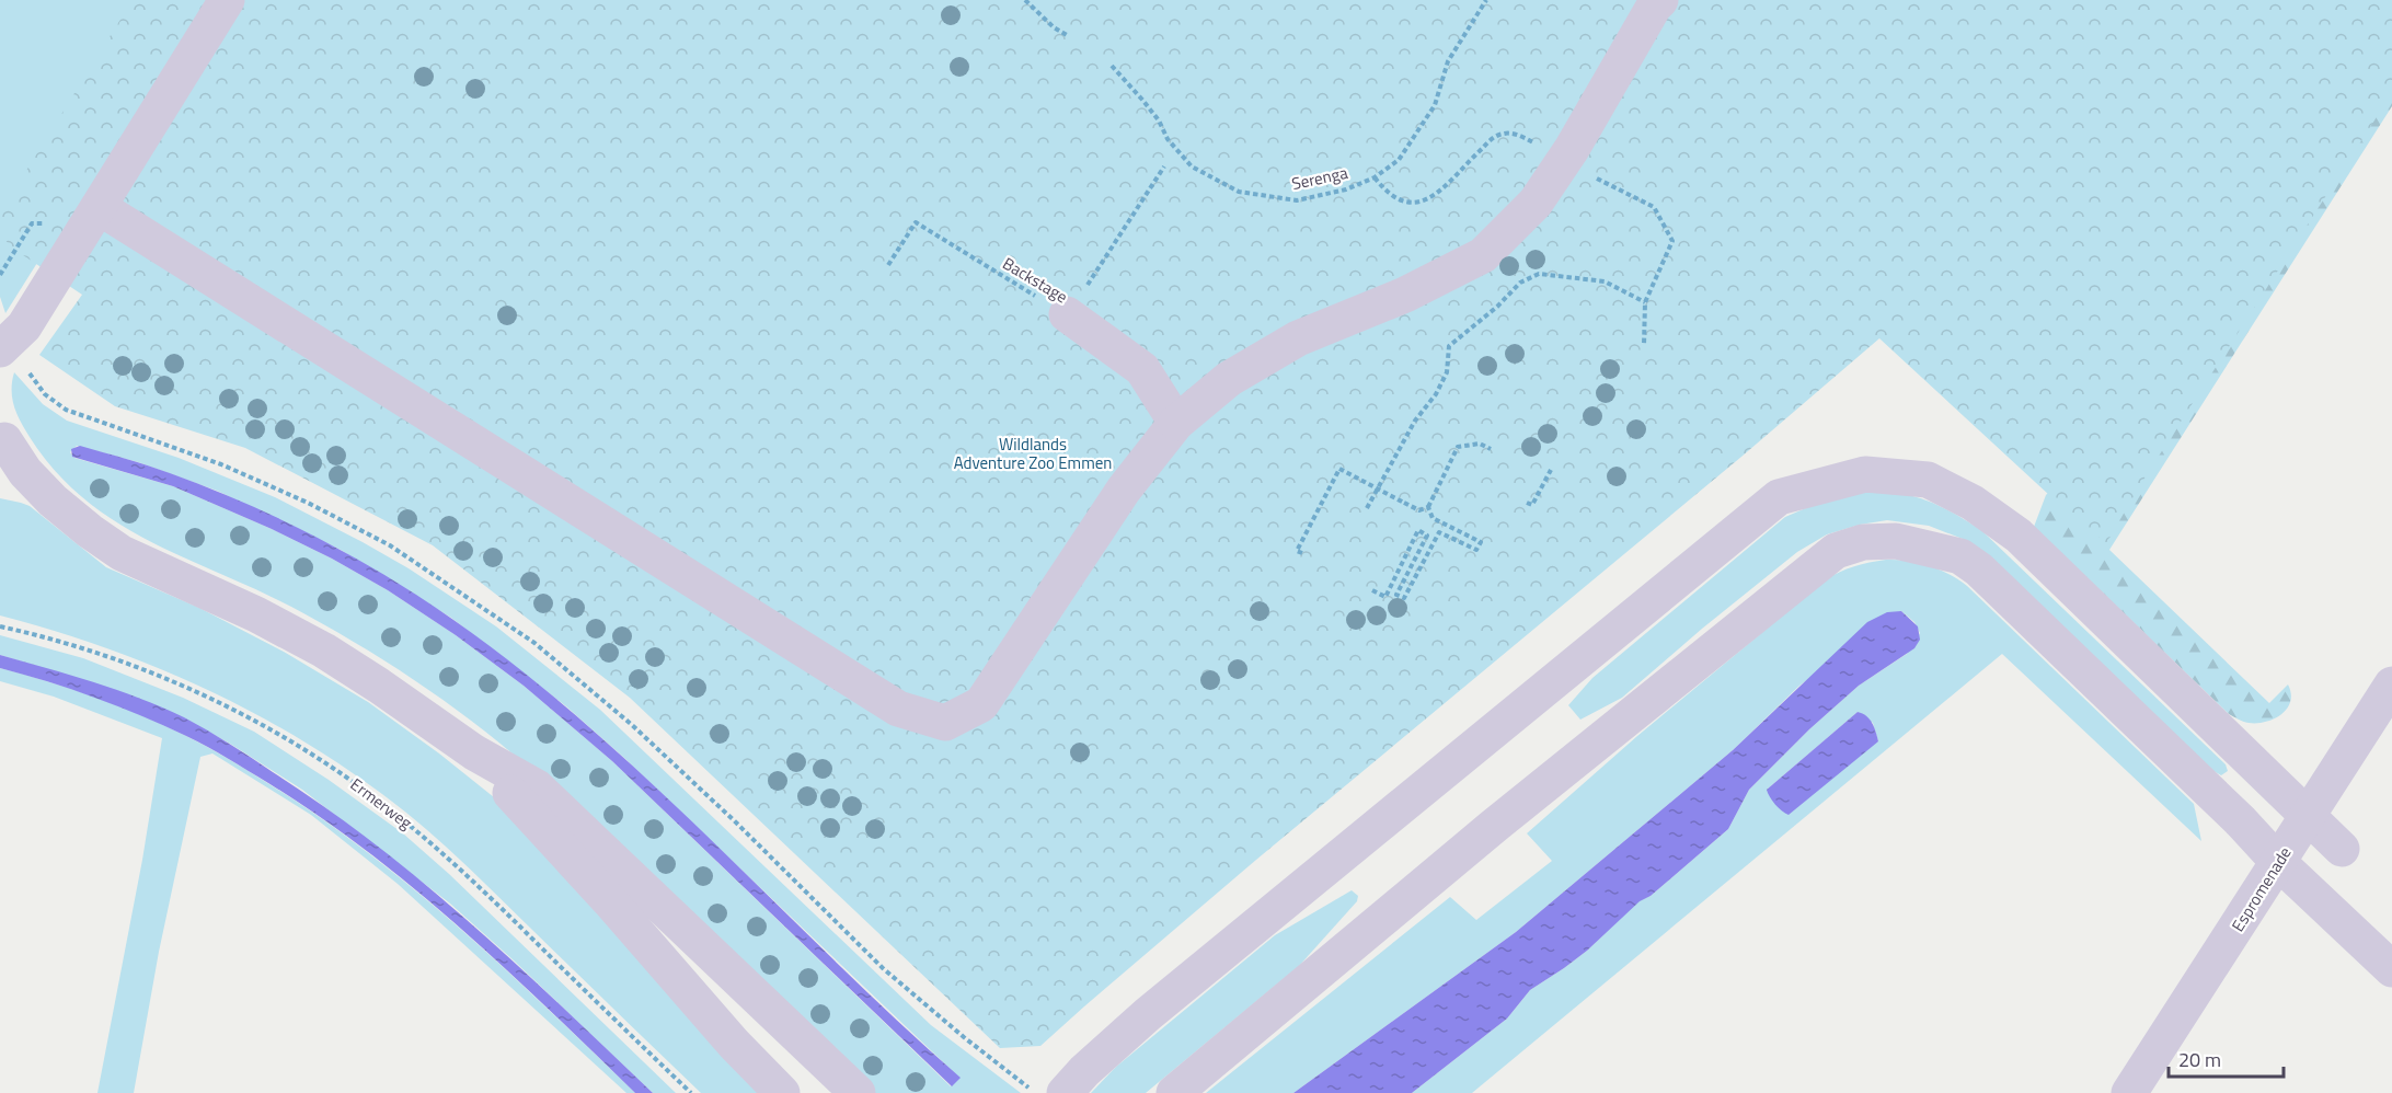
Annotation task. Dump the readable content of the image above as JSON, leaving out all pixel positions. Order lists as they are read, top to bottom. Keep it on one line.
{"streets":{"street":["Espromenade"],"path":["Serenga","Backstage","Ermerweg"]},"parks":["Wildlands Adventure Zoo Emmen"],"scale_bar":"20 m"}
